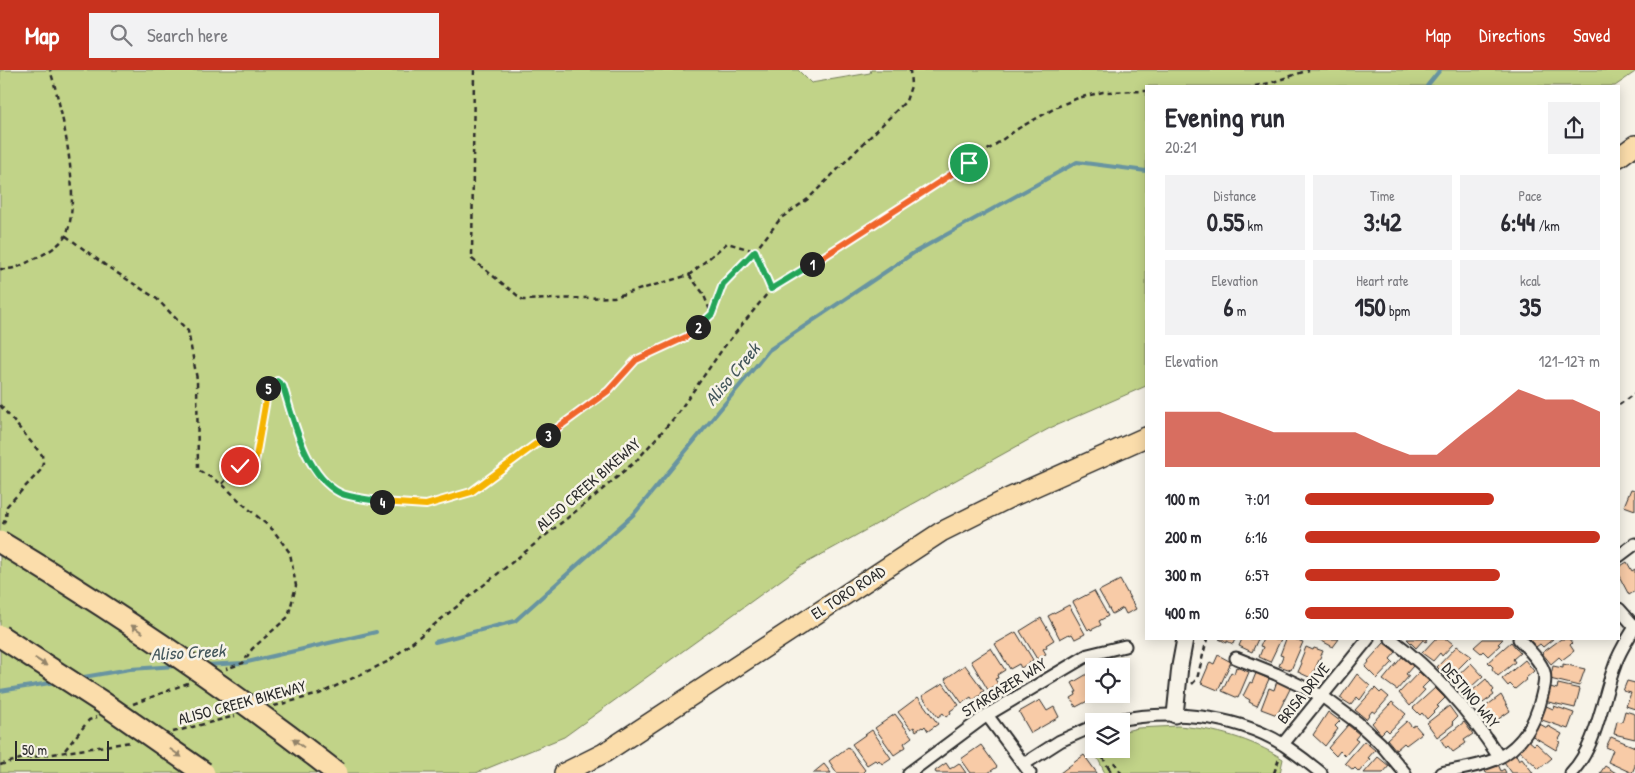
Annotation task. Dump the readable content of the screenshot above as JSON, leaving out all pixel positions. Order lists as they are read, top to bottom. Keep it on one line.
{"streets":{"main road":["EL TORO ROAD"],"street":["STARGAZER WAY","BRISA DRIVE","DESTINO WAY"],"path":["ALISO CREEK BIKEWAY"]},"water":["Aliso Creek"],"scale_bar":"50 m","page":{"header":"Map","search":"Search here","nav":["Map","Directions","Saved"],"heading":["Evening run","20:21"],"stats":[["Distance","0.55 km"],["Time","3:42"],["Pace","6:44 /km"],["Elevation","6 m"],["Heart rate","150 bpm"],["kcal","35"]],"pins":["1","2","5","3","4"],"chart":["Elevation","121–127 m"],"list":[{"name":"100 m","note":"7:01"},{"name":"200 m","note":"6:16"},{"name":"300 m","note":"6:57"},{"name":"400 m","note":"6:50"}],"scale":"50 m"}}
